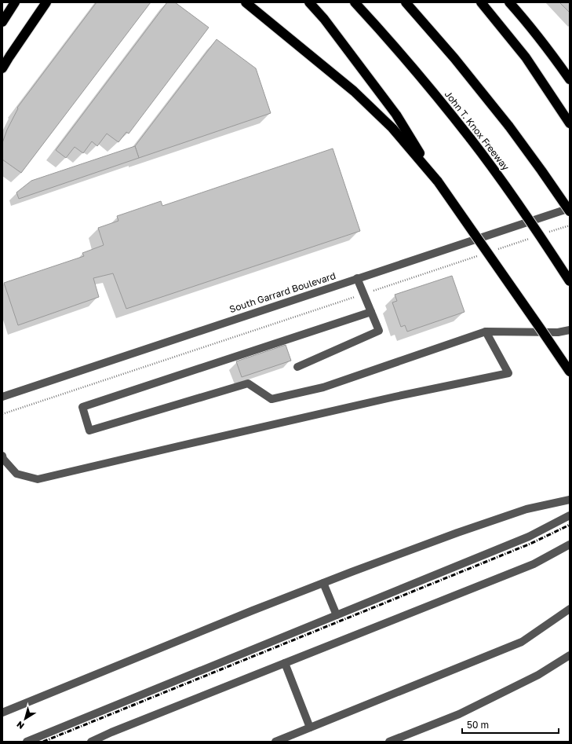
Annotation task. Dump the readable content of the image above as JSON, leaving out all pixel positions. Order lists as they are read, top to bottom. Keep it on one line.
{"streets":{"highway":["John T. Knox Freeway"],"street":["South Garrard Boulevard"]},"scale_bar":"50 m","north":"bottom left"}
